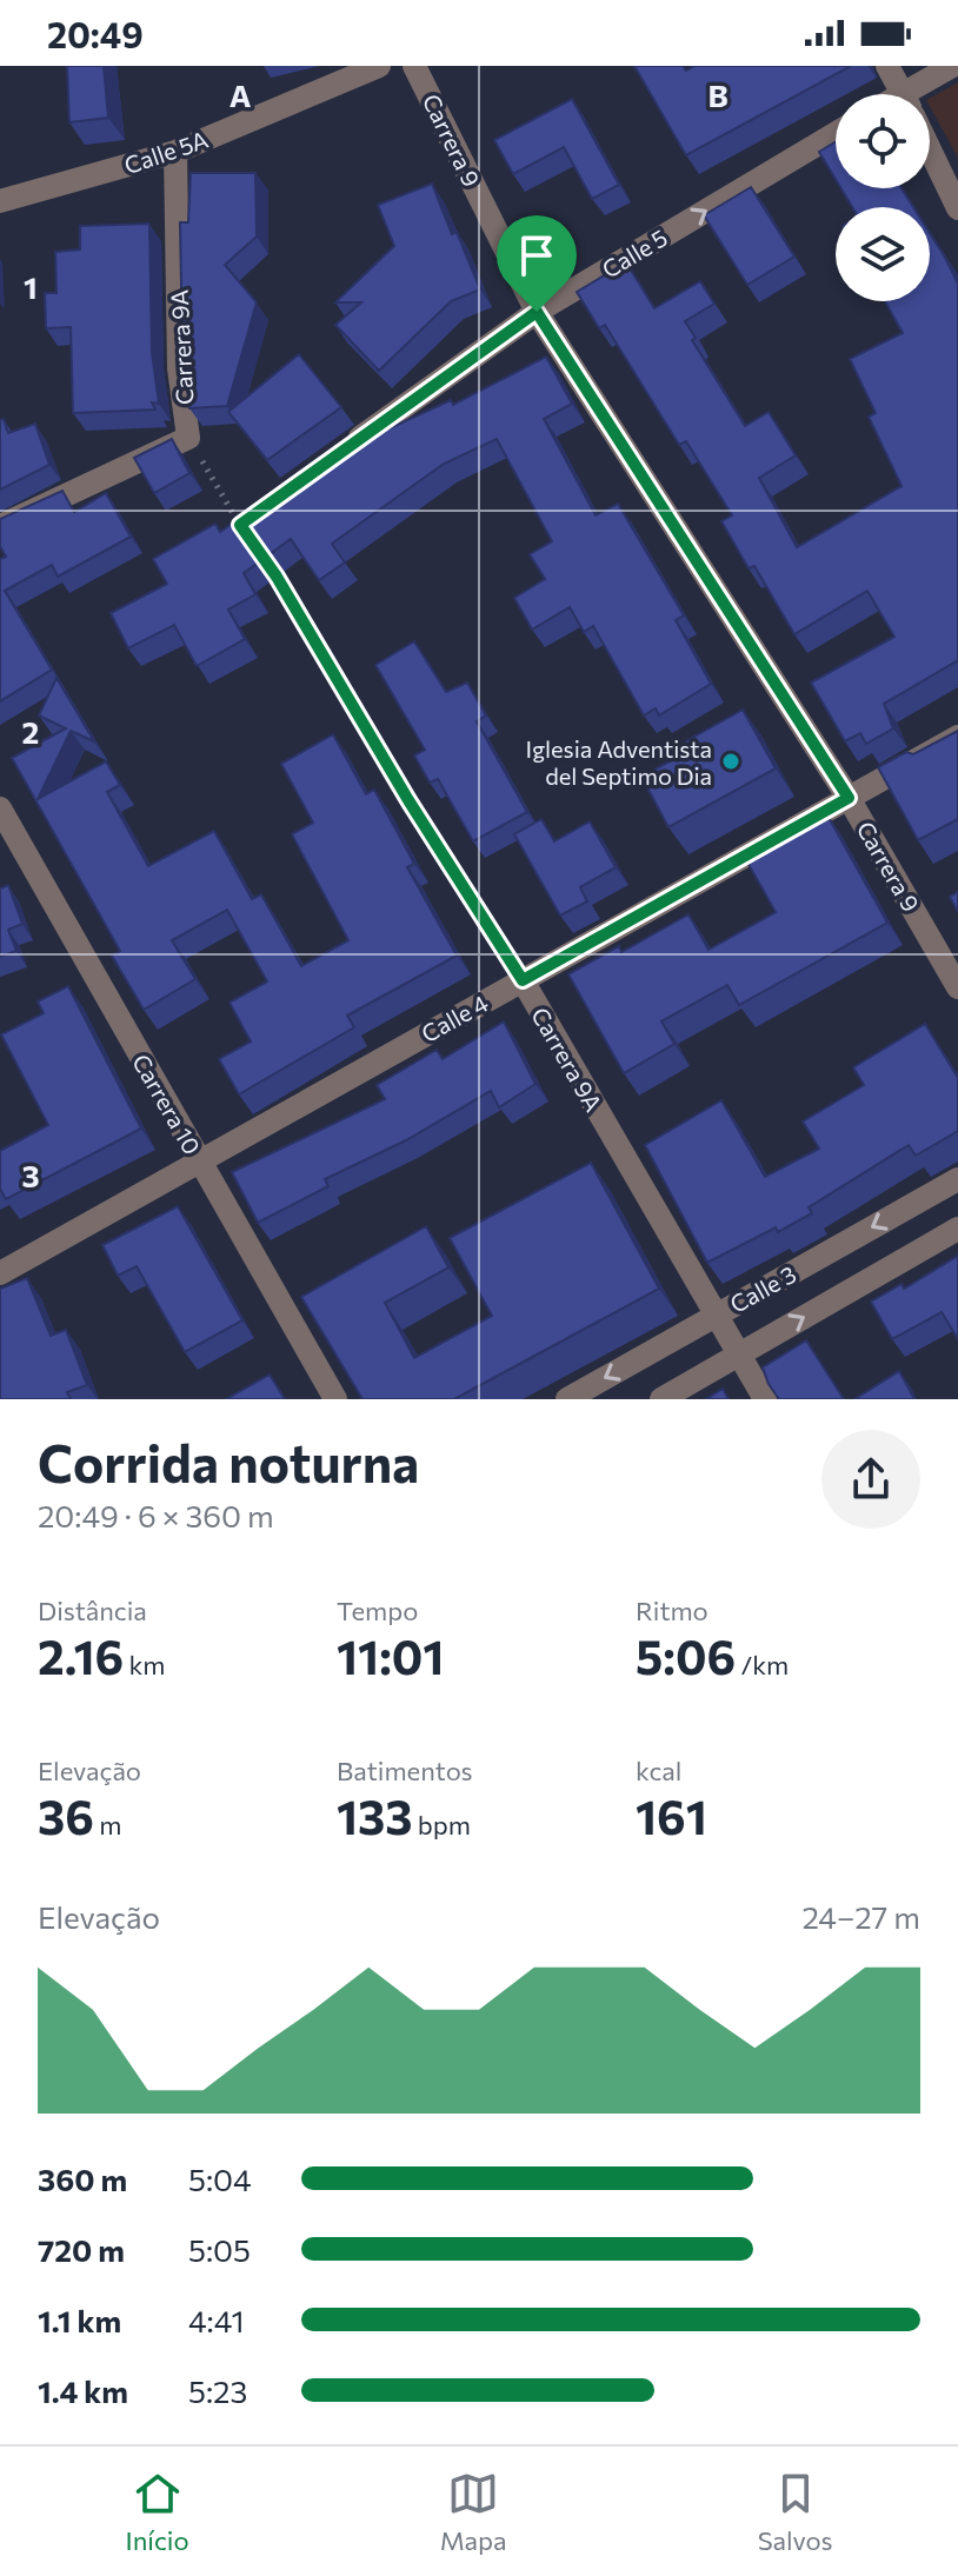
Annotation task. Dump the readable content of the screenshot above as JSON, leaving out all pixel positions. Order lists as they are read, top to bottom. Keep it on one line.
{"streets":{"street":["Carrera 9","Calle 5A","Calle 5","Carrera 9A","Calle 4","Carrera 10","Calle 3"]},"crossings":[["Carrera 9","Calle 5"],["Carrera 9","Calle 4"],["Calle 5A","Carrera 9A"],["Carrera 9A","Calle 4"],["Carrera 9A","Calle 3"],["Calle 4","Carrera 10"]],"one_way":["Calle 5"],"places":["Iglesia Adventista del Septimo Dia"],"page":{"status":"20:49","heading":["Corrida noturna","20:49 · 6 × 360 m"],"stats":[["Distância","2.16 km"],["Tempo","11:01"],["Ritmo","5:06 /km"],["Elevação","36 m"],["Batimentos","133 bpm"],["kcal","161"]],"chart":["Elevação","24–27 m"],"list":[{"name":"360 m","note":"5:04"},{"name":"720 m","note":"5:05"},{"name":"1.1 km","note":"4:41"},{"name":"1.4 km","note":"5:23"}],"tabs":["Início","Mapa","Salvos"]},"grid":{"columns":["A","B"],"rows":["1","2","3"]}}
